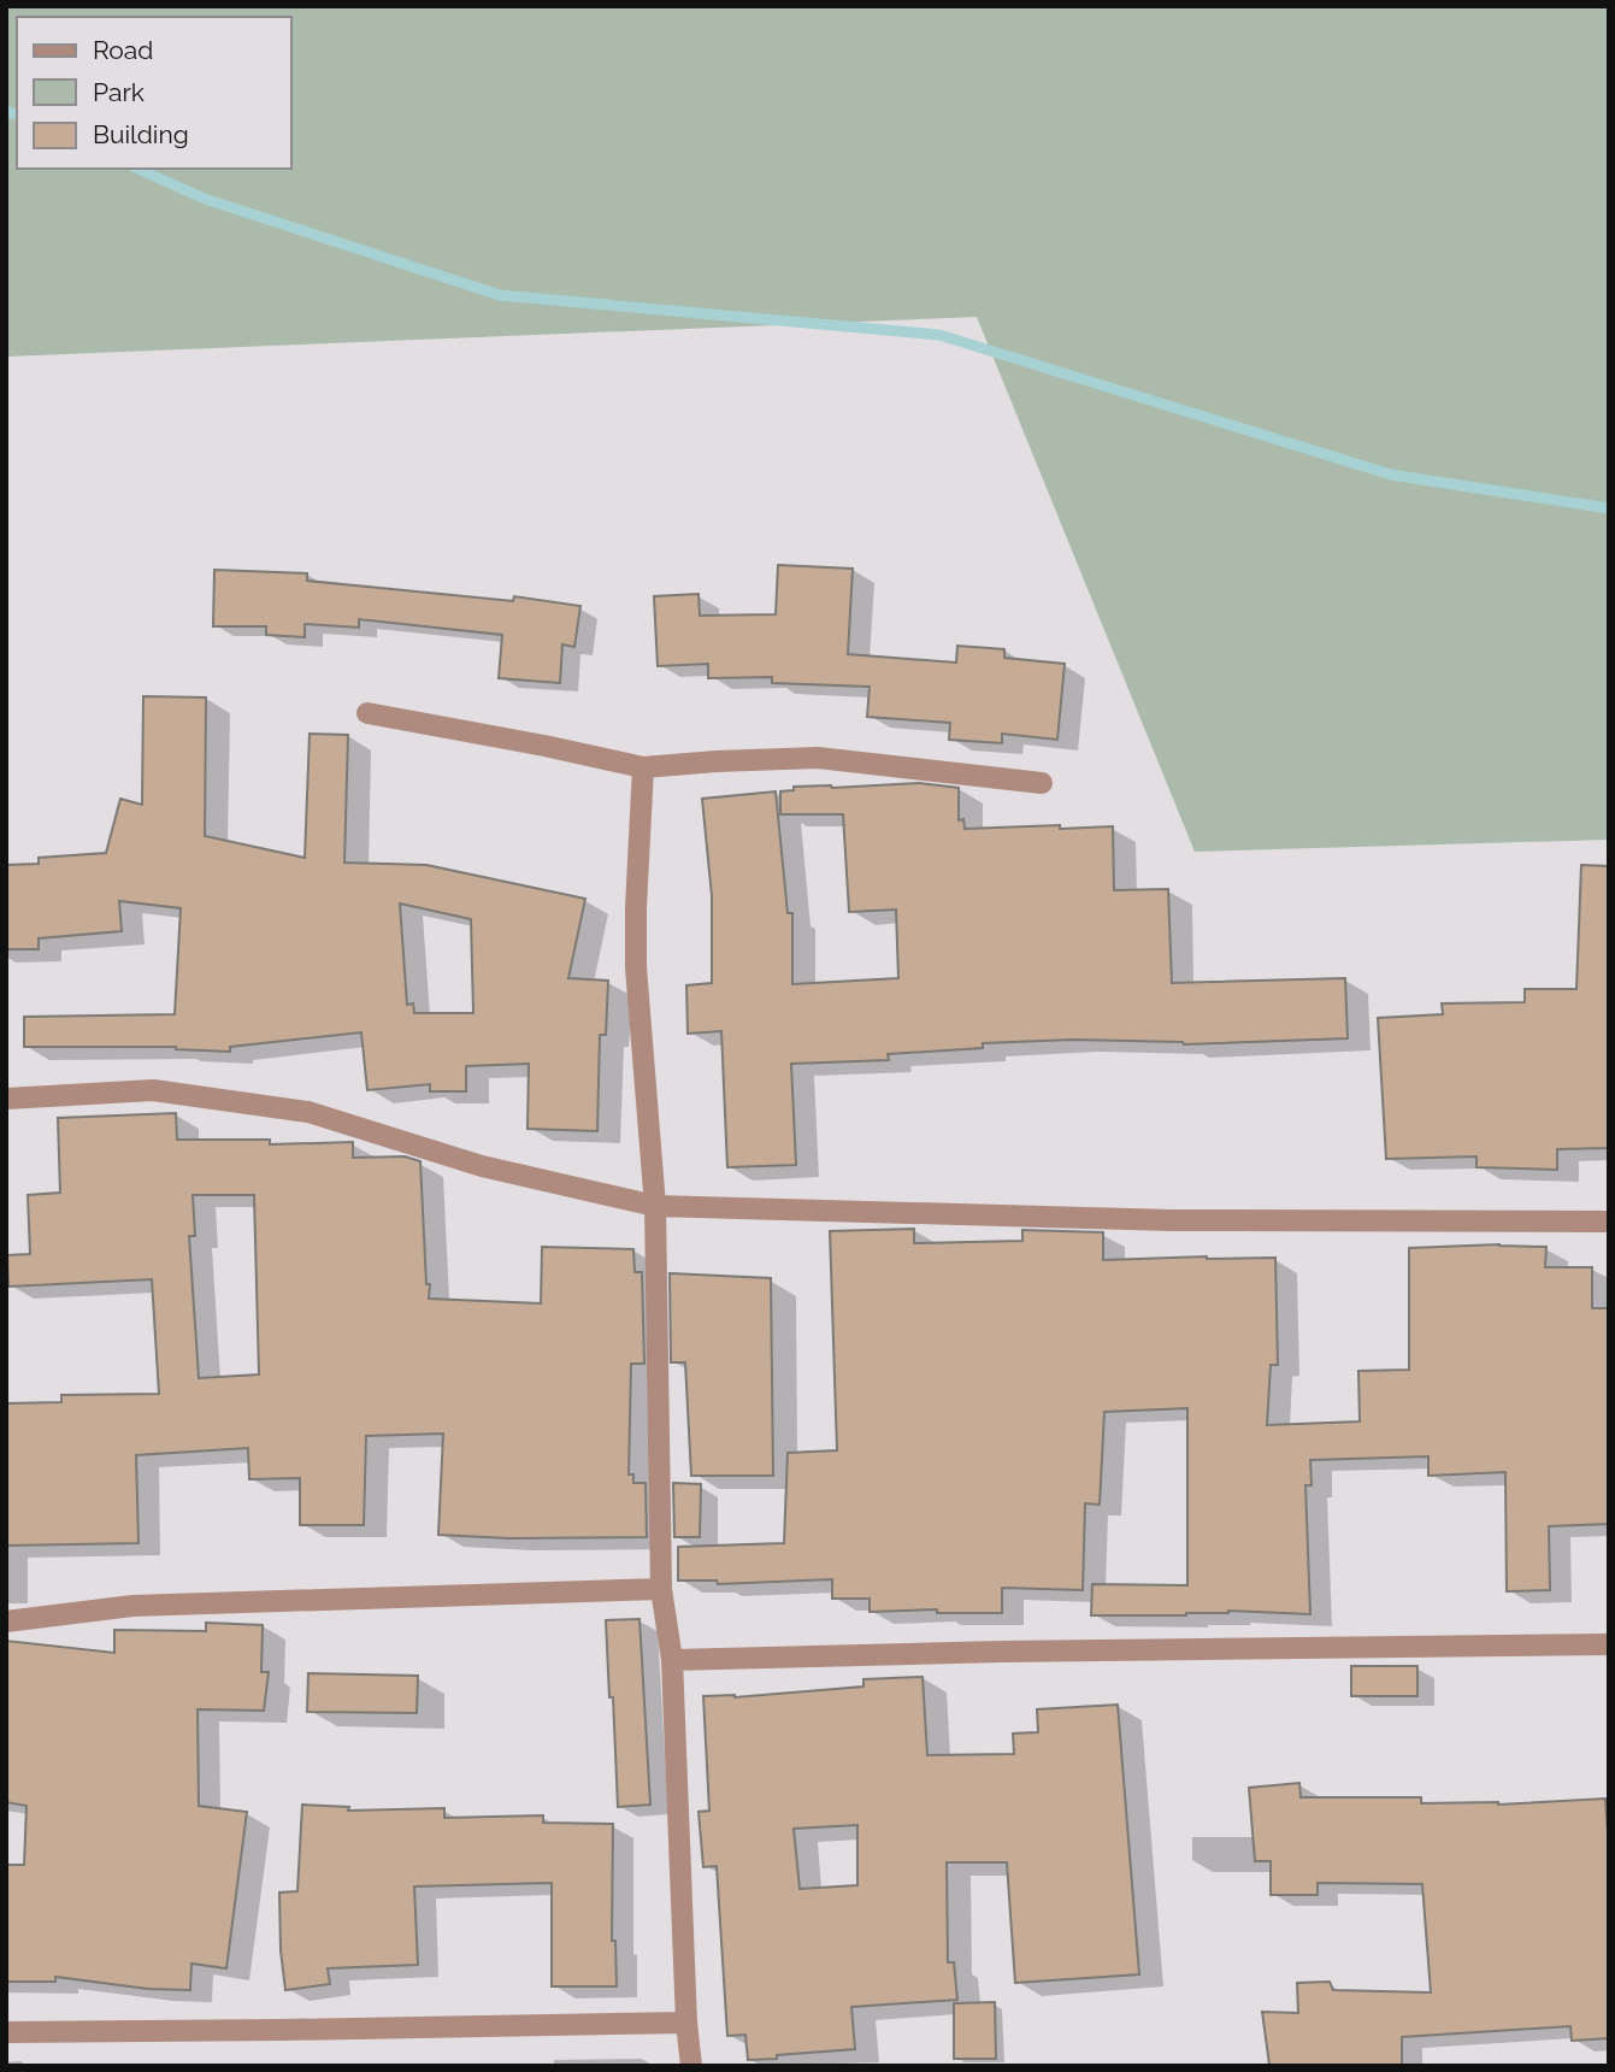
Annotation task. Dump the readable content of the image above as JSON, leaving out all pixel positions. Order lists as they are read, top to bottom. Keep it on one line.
{"legend":["Road","Park","Building"]}
